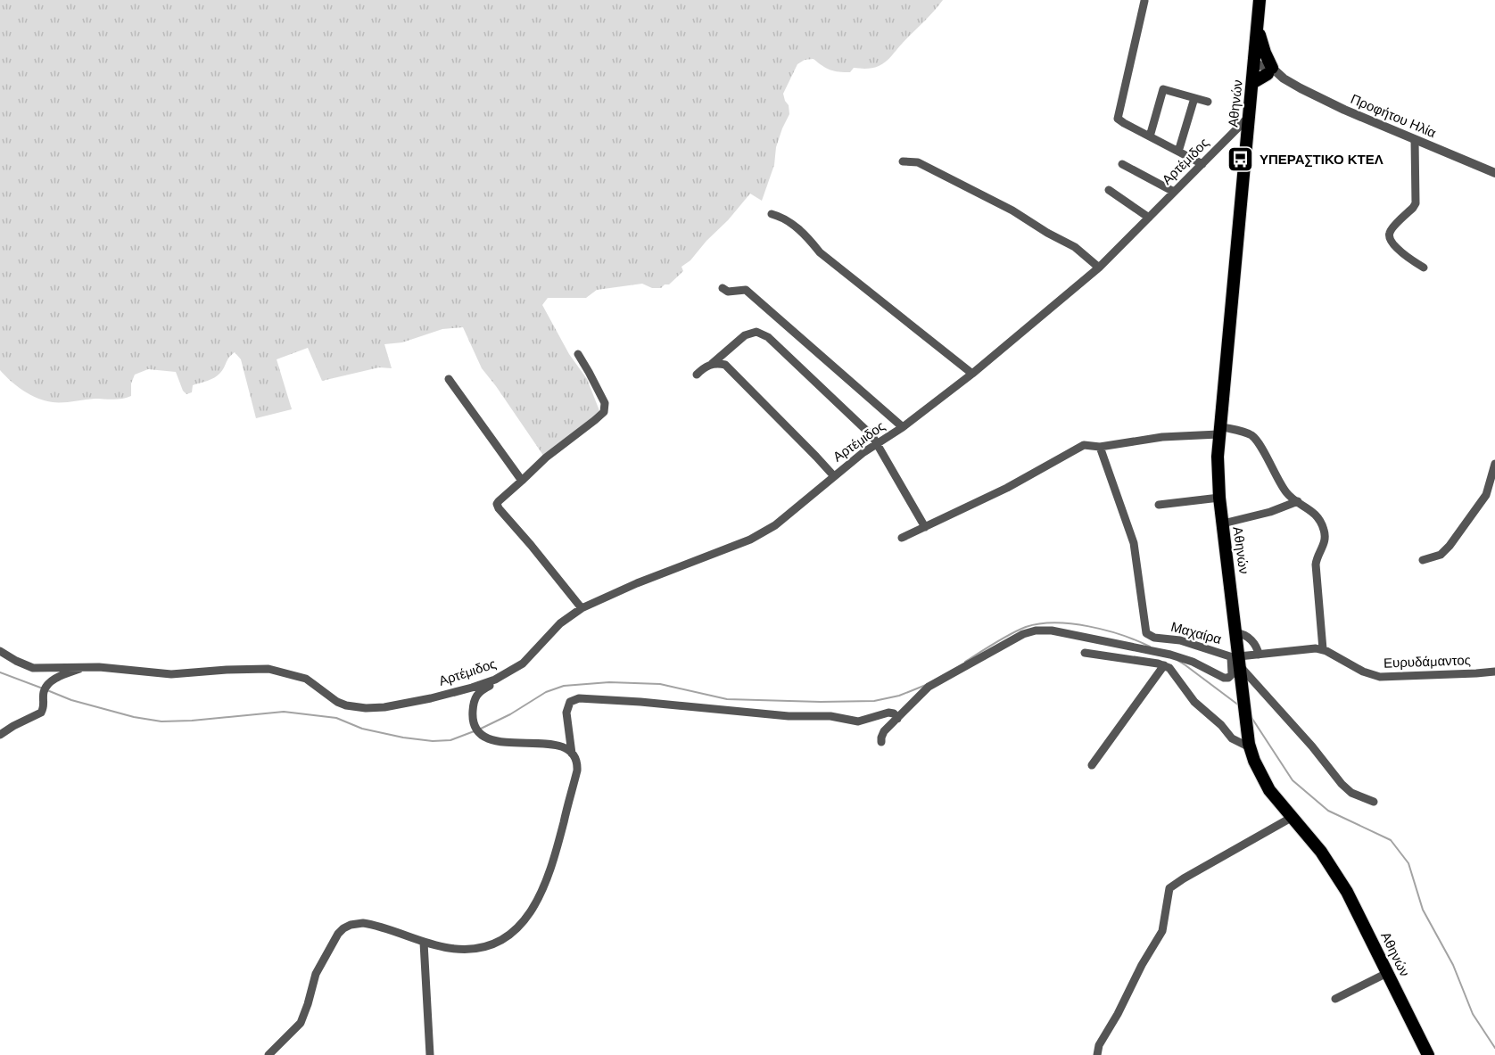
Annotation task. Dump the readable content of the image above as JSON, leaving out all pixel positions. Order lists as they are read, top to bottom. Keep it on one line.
{"streets":{"main road":["Αθηνών"],"street":["Προφήτου Ηλία","Αρτέμιδος","Μαχαίρα","Ευρυδάμαντος"]},"crossings":[["Αθηνών","Αρτέμιδος"],["Αθηνών","Μαχαίρα"]],"places":{"bus stop":["ΥΠΕΡΑΣΤΙΚΟ ΚΤΕΛ"]}}
